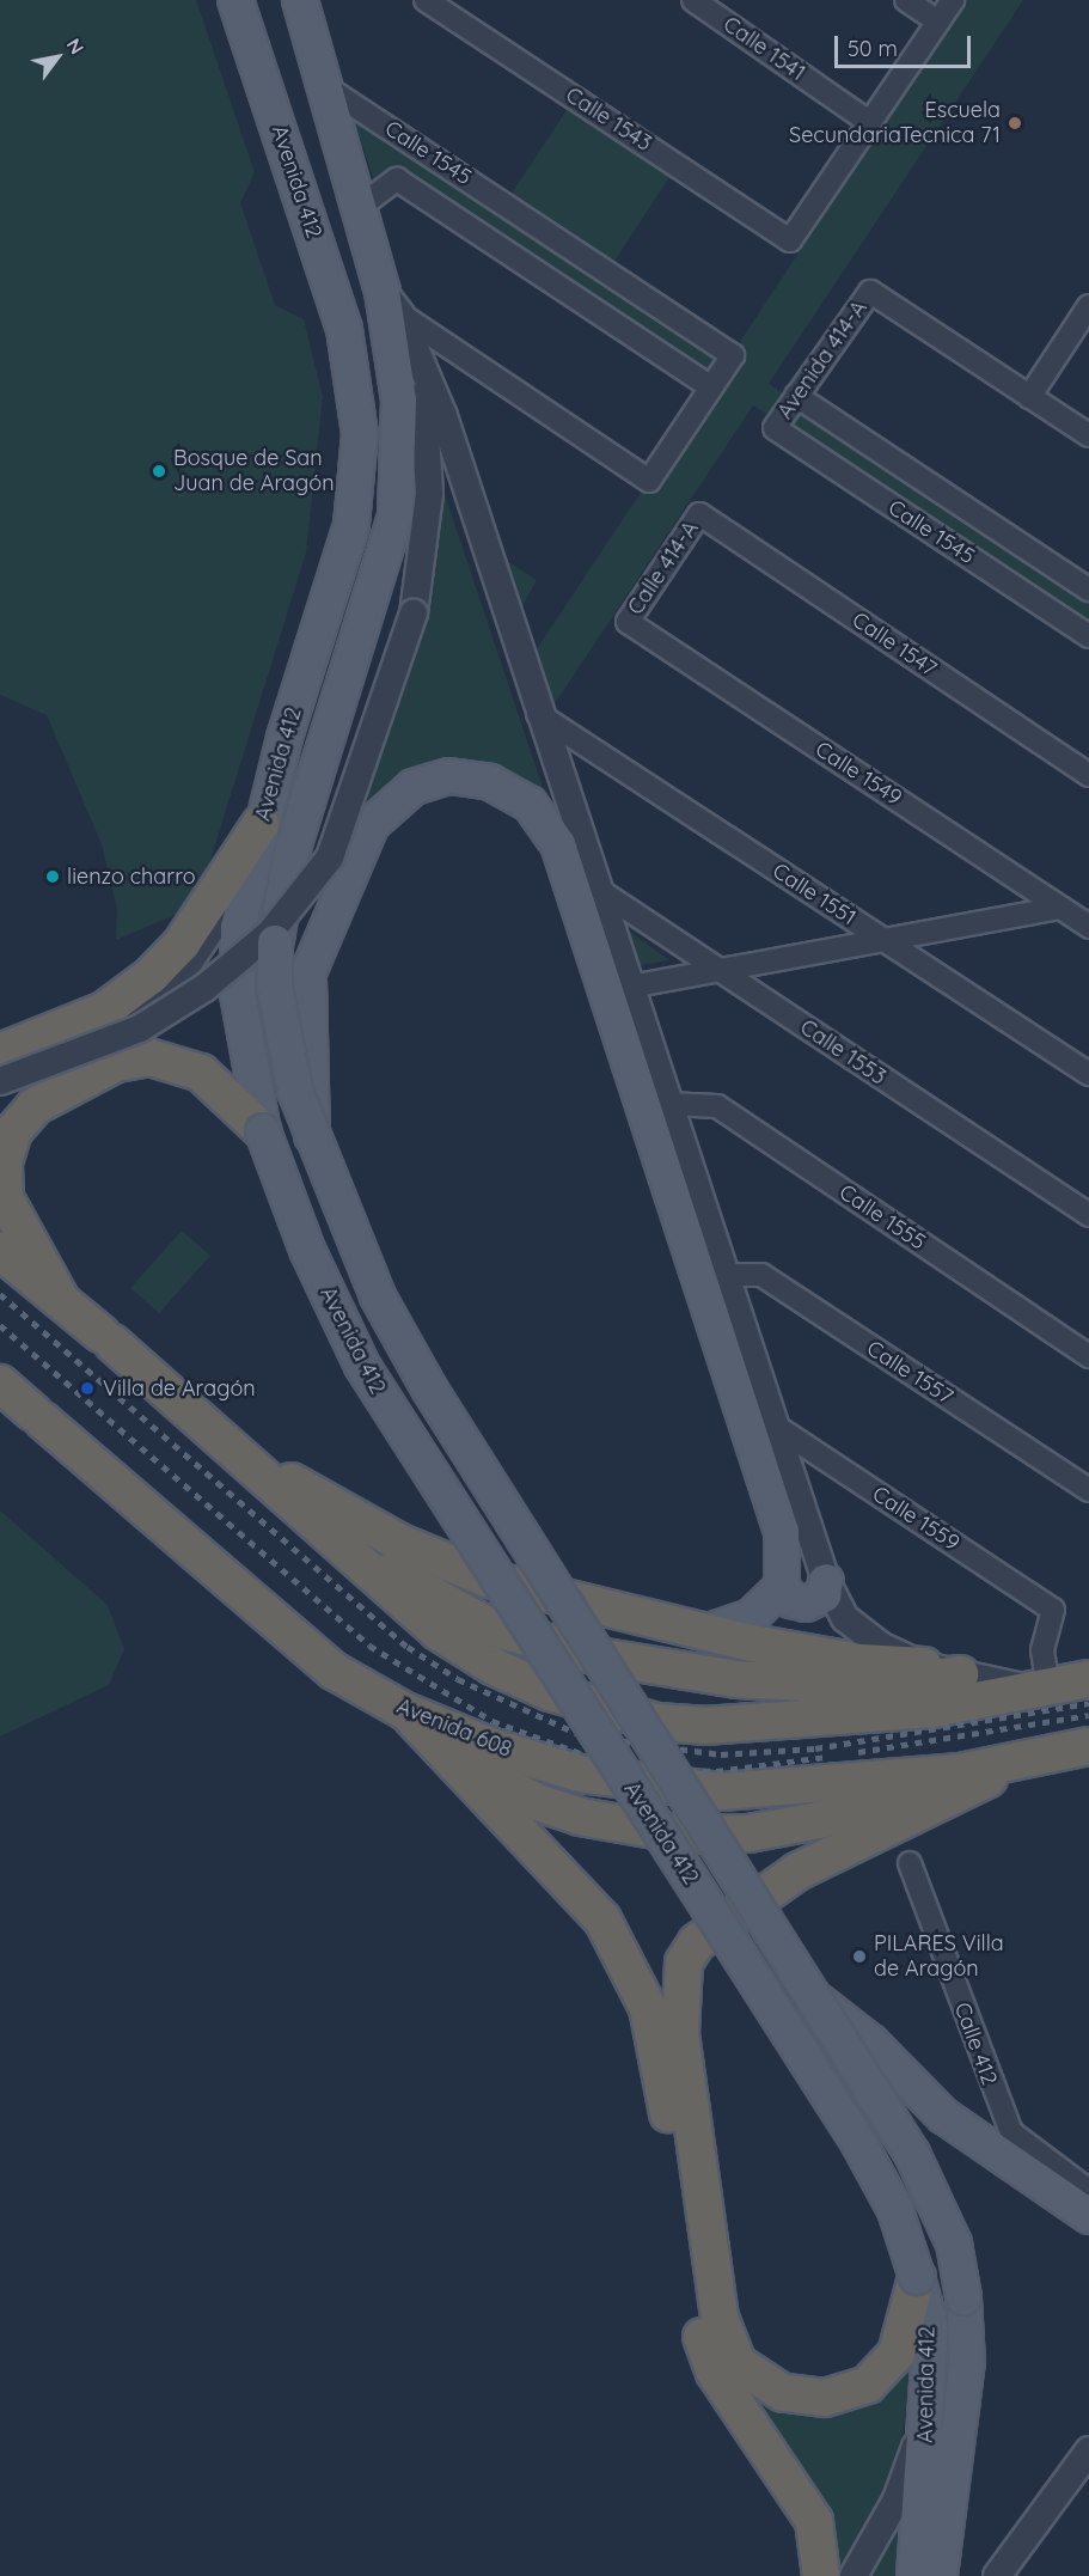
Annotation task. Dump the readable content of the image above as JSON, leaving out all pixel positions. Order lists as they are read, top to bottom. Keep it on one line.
{"streets":{"highway":["Avenida 608"],"main road":["Avenida 412"],"street":["Calle 1541","Calle 1543","Calle 1545","Avenida 414-A","Calle 414-A","Calle 1547","Calle 1549","Calle 1551","Calle 1553","Calle 1555","Calle 1557","Calle 1559","Calle 412"]},"crossings":[["Calle 1541","Calle 1543"],["Calle 1545","Avenida 412"],["Calle 1545","Avenida 414-A"],["Avenida 412","Calle 1551"],["Avenida 412","Calle 1553"],["Avenida 412","Calle 1555"],["Avenida 412","Calle 1557"],["Avenida 412","Calle 1559"],["Calle 414-A","Calle 1547"],["Calle 414-A","Calle 1549"]],"places":["Escuela SecundariaTecnica 71","Bosque de San Juan de Aragón","lienzo charro","Villa de Aragón","PILARES Villa de Aragón"],"scale_bar":"50 m","north":"top right"}
